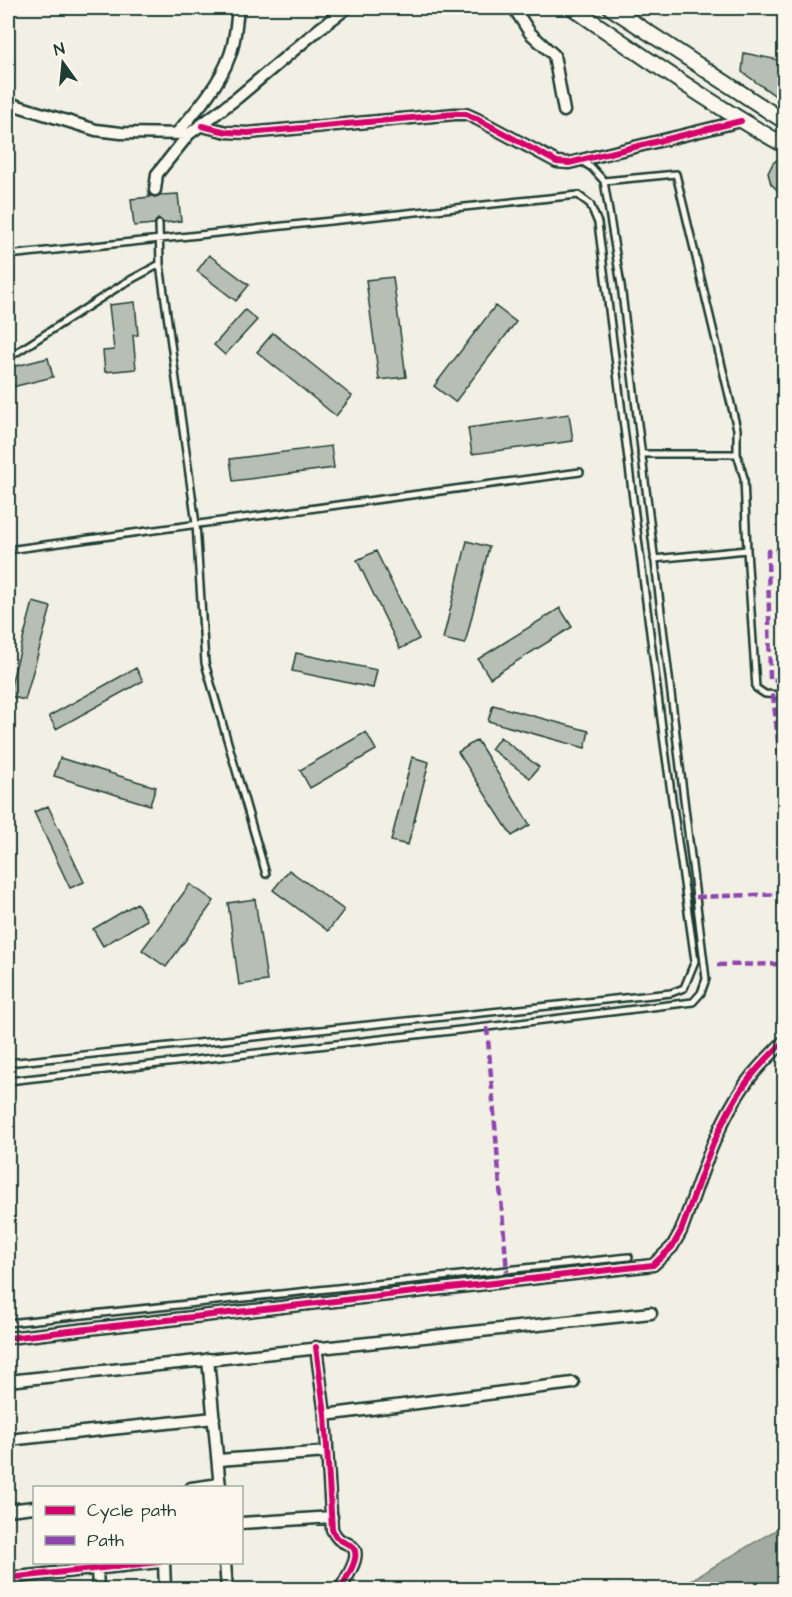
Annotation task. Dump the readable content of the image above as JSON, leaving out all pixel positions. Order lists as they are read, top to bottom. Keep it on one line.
{"legend":["Cycle path","Path"],"north":"top"}
